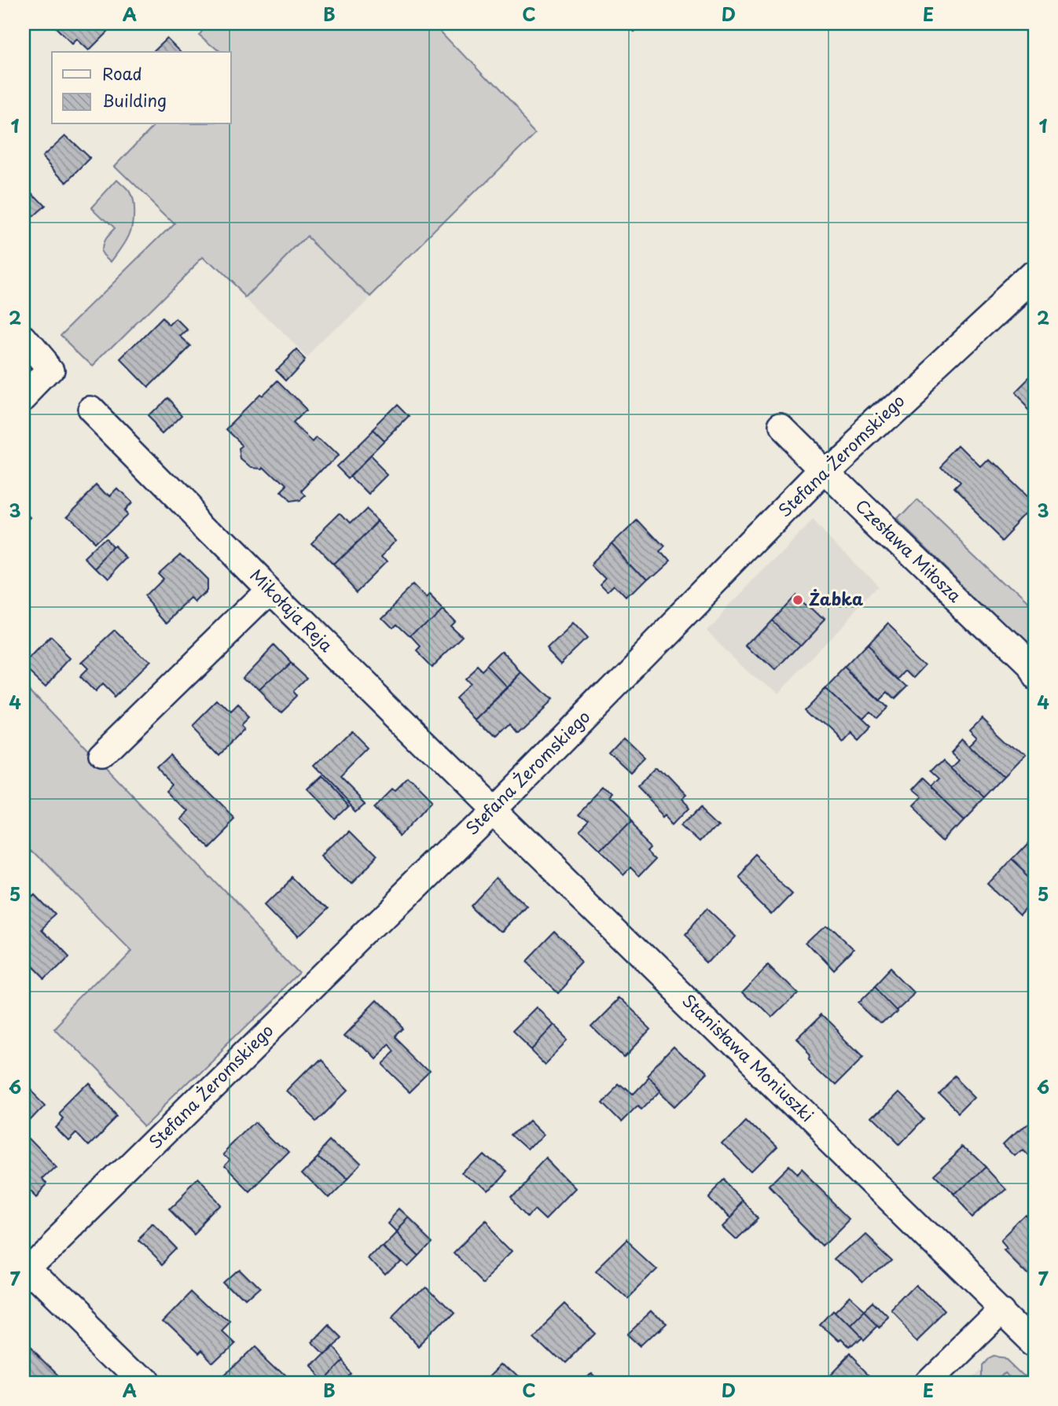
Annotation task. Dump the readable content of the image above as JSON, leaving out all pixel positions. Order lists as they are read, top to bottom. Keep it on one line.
{"streets":{"street":["Stefana Żeromskiego","Czesława Miłosza","Mikołaja Reja","Stanisława Moniuszki"]},"crossings":[["Stefana Żeromskiego","Czesława Miłosza"],["Stefana Żeromskiego","Mikołaja Reja"],["Stefana Żeromskiego","Stanisława Moniuszki"],["Mikołaja Reja","Stanisława Moniuszki"]],"places":["Żabka"],"legend":["Road","Building"],"grid":{"columns":["A","B","C","D","E"],"rows":["1","2","3","4","5","6","7"]}}
